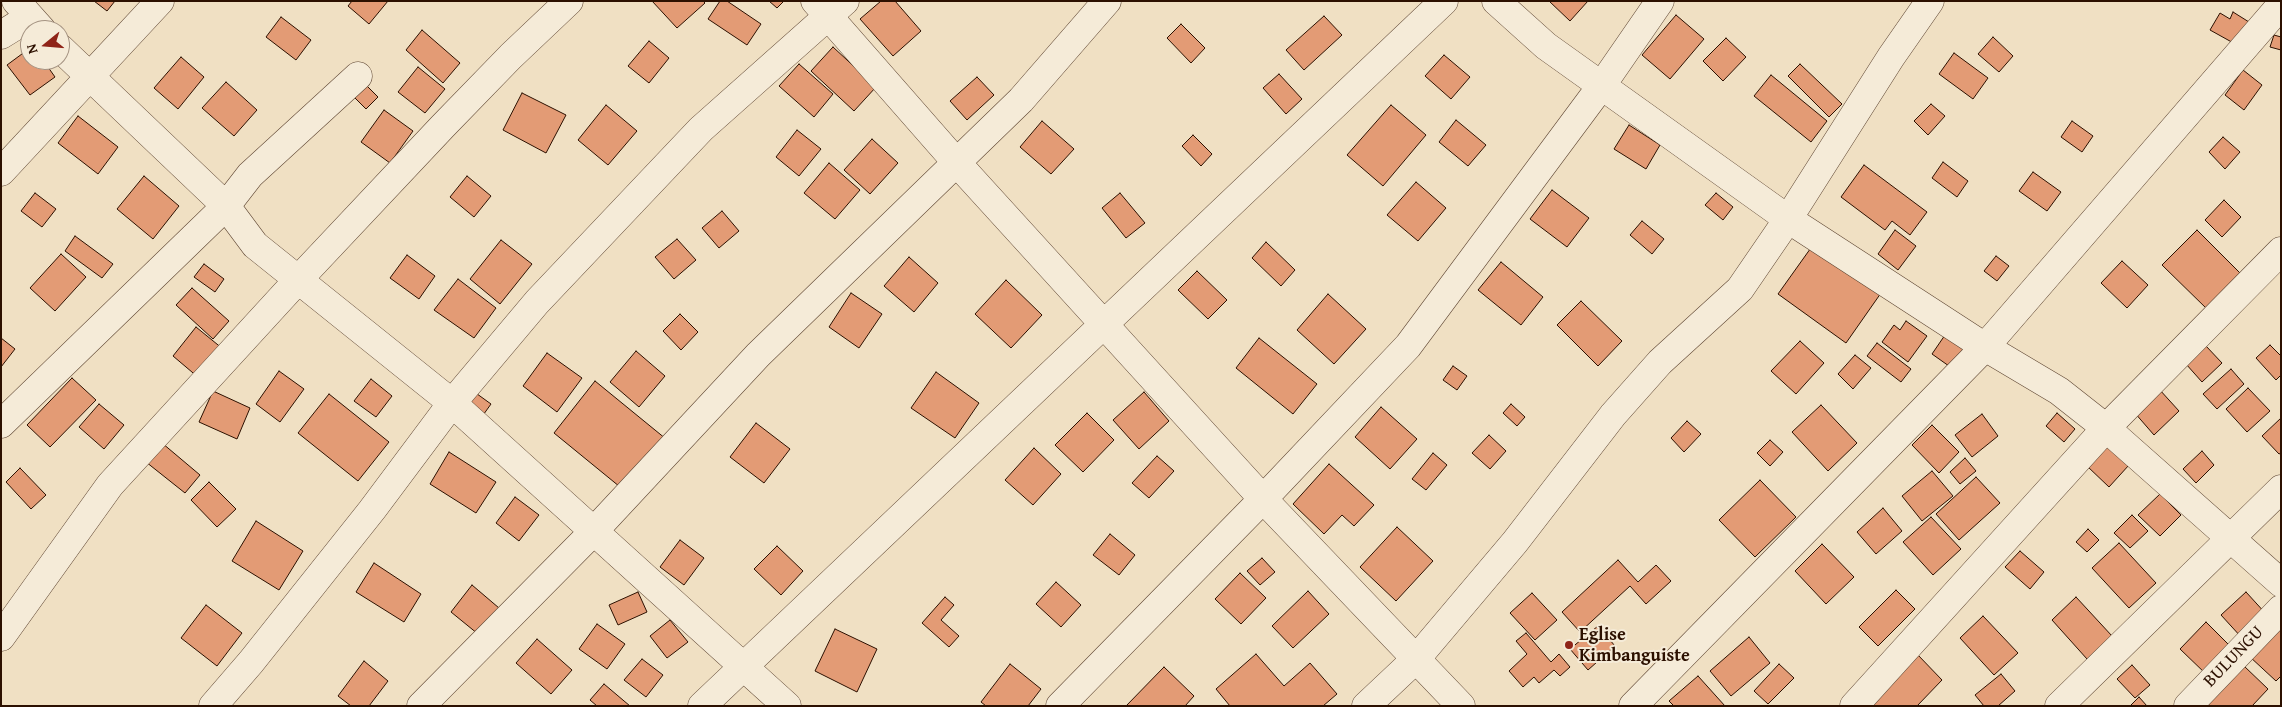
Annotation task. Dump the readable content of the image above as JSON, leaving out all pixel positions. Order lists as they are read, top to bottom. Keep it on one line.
{"streets":{"street":["BULUNGU"]},"places":["Eglise Kimbanguiste"],"north":"left"}
